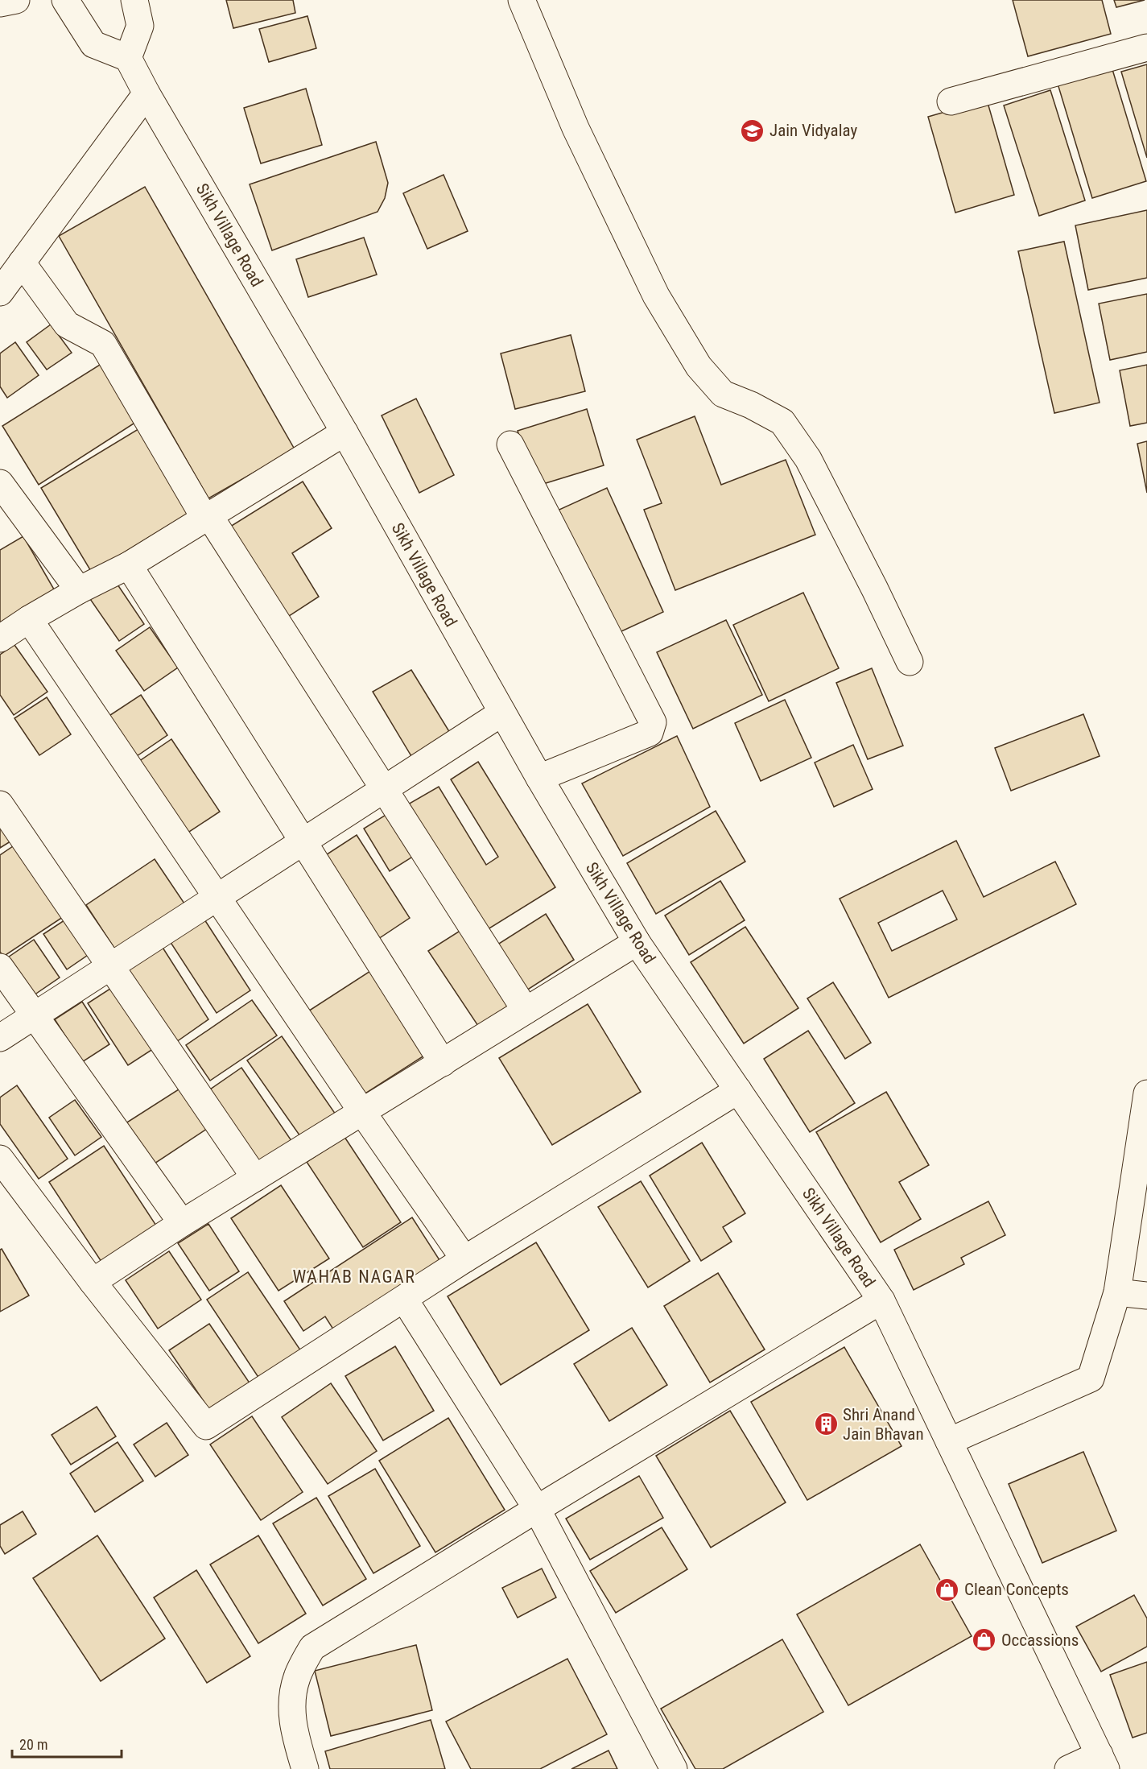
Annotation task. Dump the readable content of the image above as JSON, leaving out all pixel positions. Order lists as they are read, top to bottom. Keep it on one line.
{"streets":{"street":["Sikh Village Road"]},"districts":["WAHAB NAGAR"],"places":{"school or university":["Jain Vidyalay"],"building":["Shri Anand Jain Bhavan"],"shop":["Clean Concepts","Occassions"]},"scale_bar":"20 m"}
